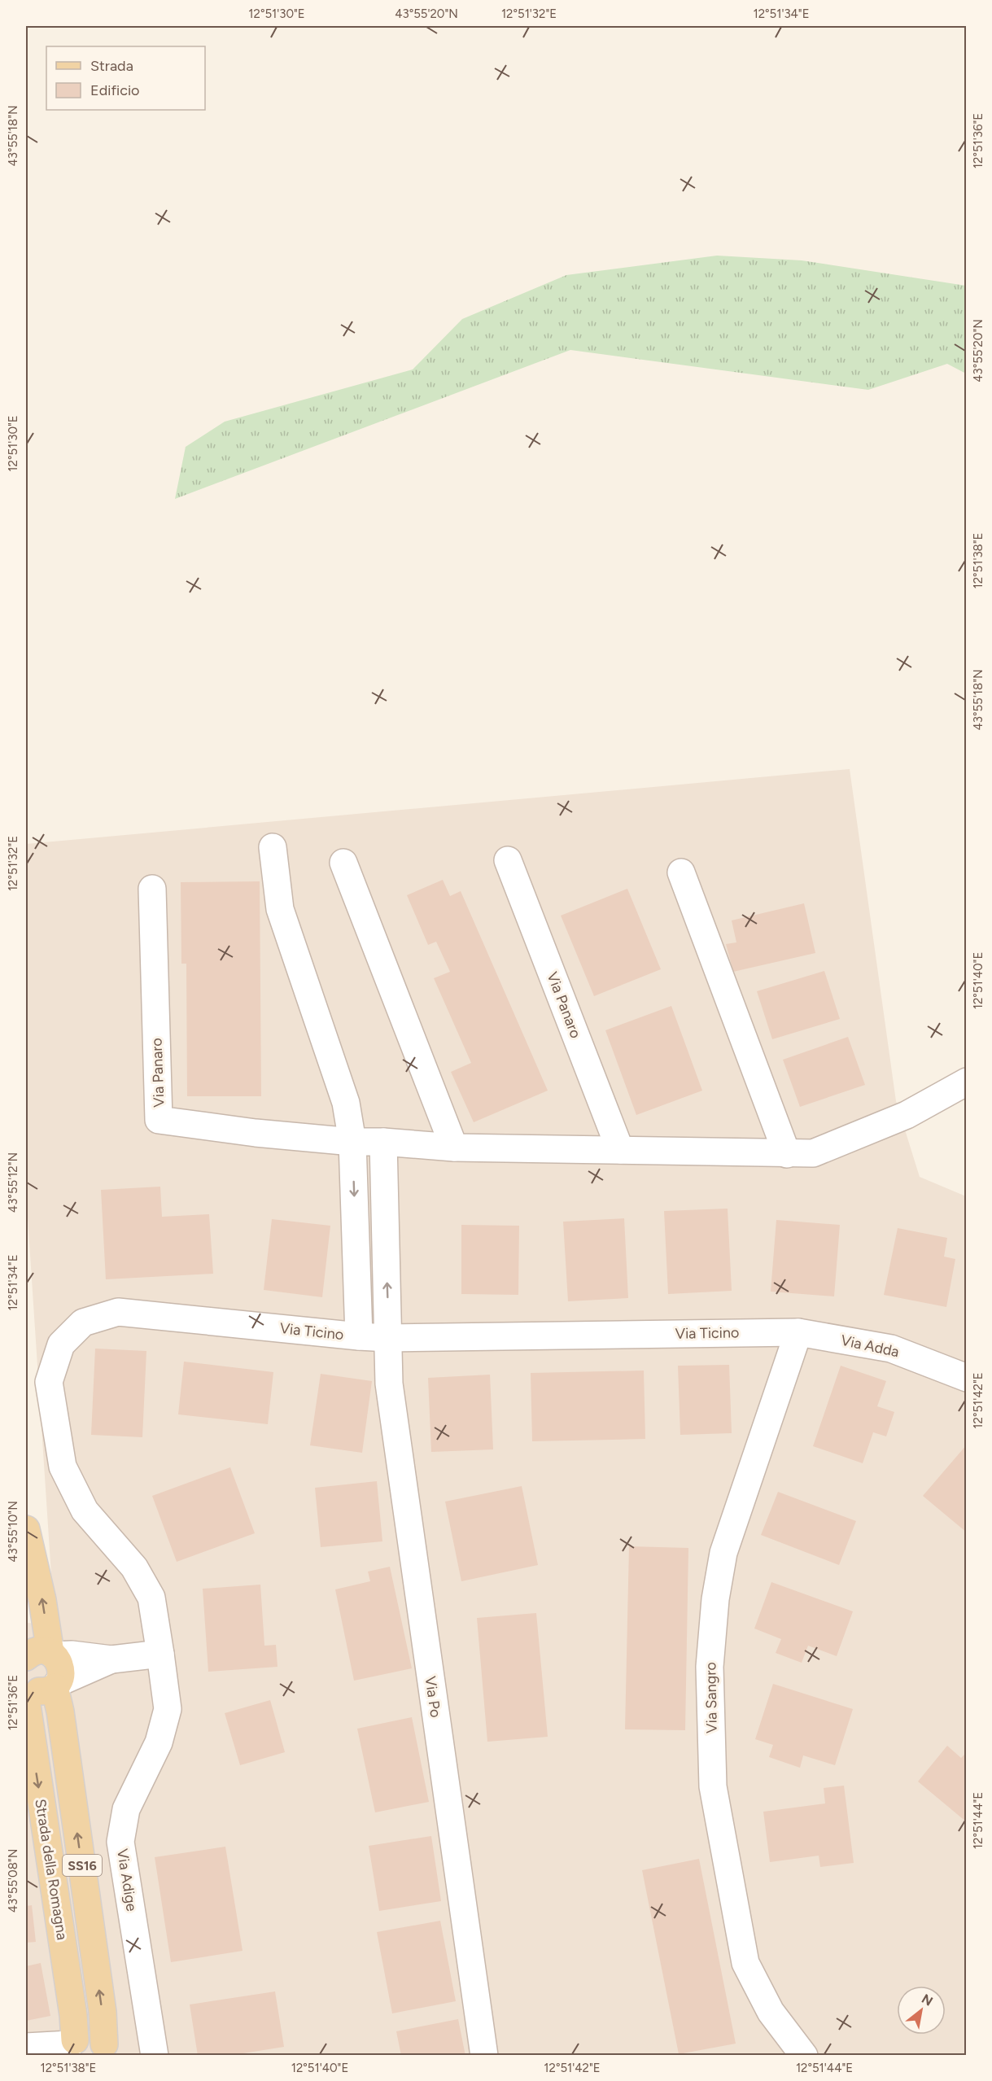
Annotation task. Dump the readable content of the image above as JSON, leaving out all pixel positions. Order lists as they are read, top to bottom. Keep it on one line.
{"streets":{"main road":["SS16","Strada della Romagna"],"street":["Via Panaro","Via Ticino","Via Adda","Via Po","Via Sangro","Via Adige"]},"crossings":[["Via Ticino","Via Adda"],["Via Ticino","Via Po"],["Via Ticino","Via Sangro"],["Via Ticino","Via Adige"],["Via Adda","Via Sangro"]],"legend":["Strada","Edificio"],"north":"top right","coordinates":["12°51'30\"E","43°55'20\"N","12°51'32\"E","12°51'34\"E","43°55'18\"N","12°51'36\"E","12°51'38\"E","12°51'40\"E","43°55'12\"N","12°51'42\"E","43°55'10\"N","12°51'44\"E","43°55'08\"N"]}
